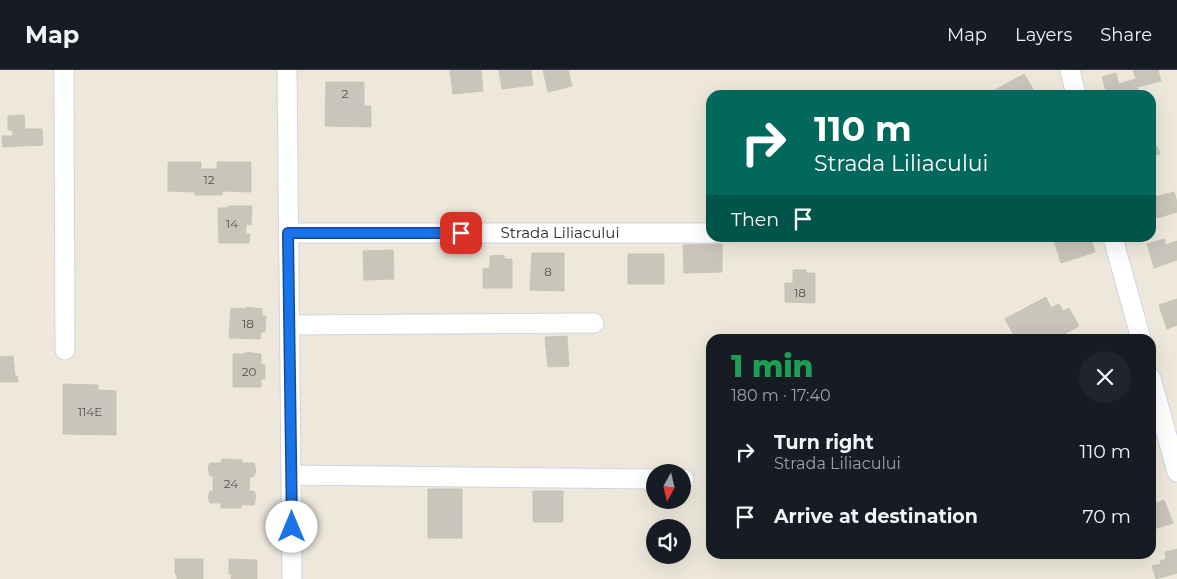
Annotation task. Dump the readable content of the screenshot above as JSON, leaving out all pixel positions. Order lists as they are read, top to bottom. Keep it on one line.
{"streets":{"street":["Strada Liliacului"]},"house_numbers":["2","12","14","8","18","18","20","114E","24"],"north":"bottom","page":{"header":"Map","nav":["Map","Layers","Share"],"turn":["110 m","Strada Liliacului"],"then":"Then","heading":["1 min","180 m · 17:40"],"list":[{"name":"Turn right","note":"Strada Liliacului","value":"110 m"},{"name":"Arrive at destination","value":"70 m"}]}}
